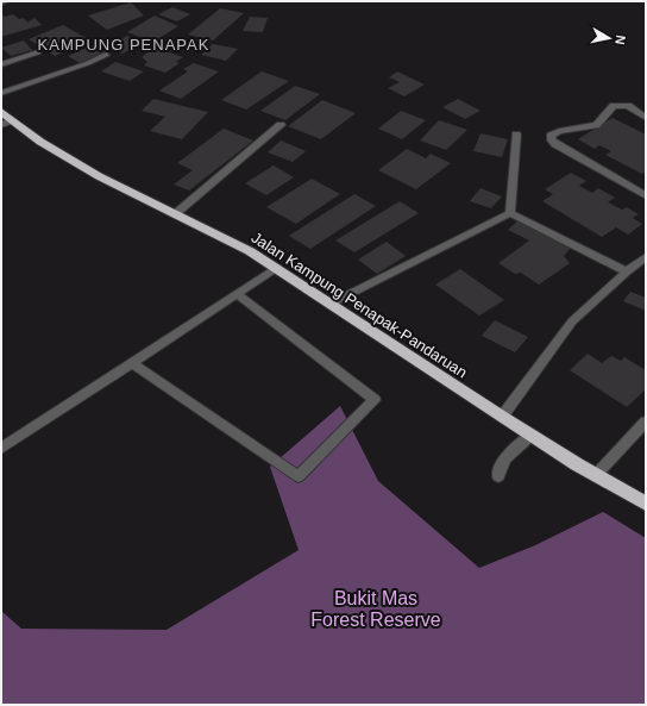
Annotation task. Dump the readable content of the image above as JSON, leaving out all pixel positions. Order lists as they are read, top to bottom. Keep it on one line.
{"streets":{"highway":["Jalan Kampung Penapak-Pandaruan"]},"districts":["KAMPUNG PENAPAK"],"parks":["Bukit Mas Forest Reserve"],"north":"right"}
